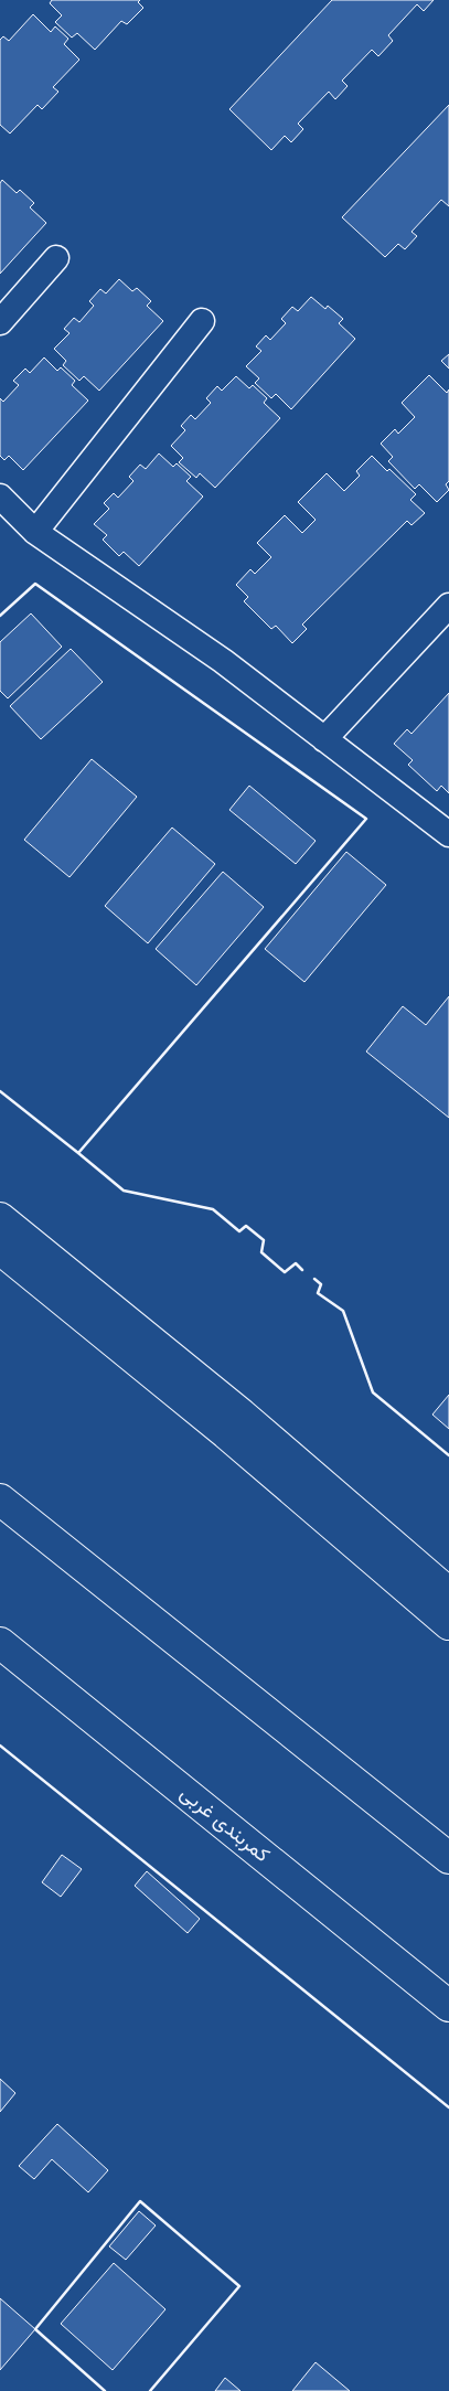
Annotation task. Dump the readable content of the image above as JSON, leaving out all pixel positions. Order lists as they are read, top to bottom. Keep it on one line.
{"streets":{"main road":["کمربندی غربی"]}}
